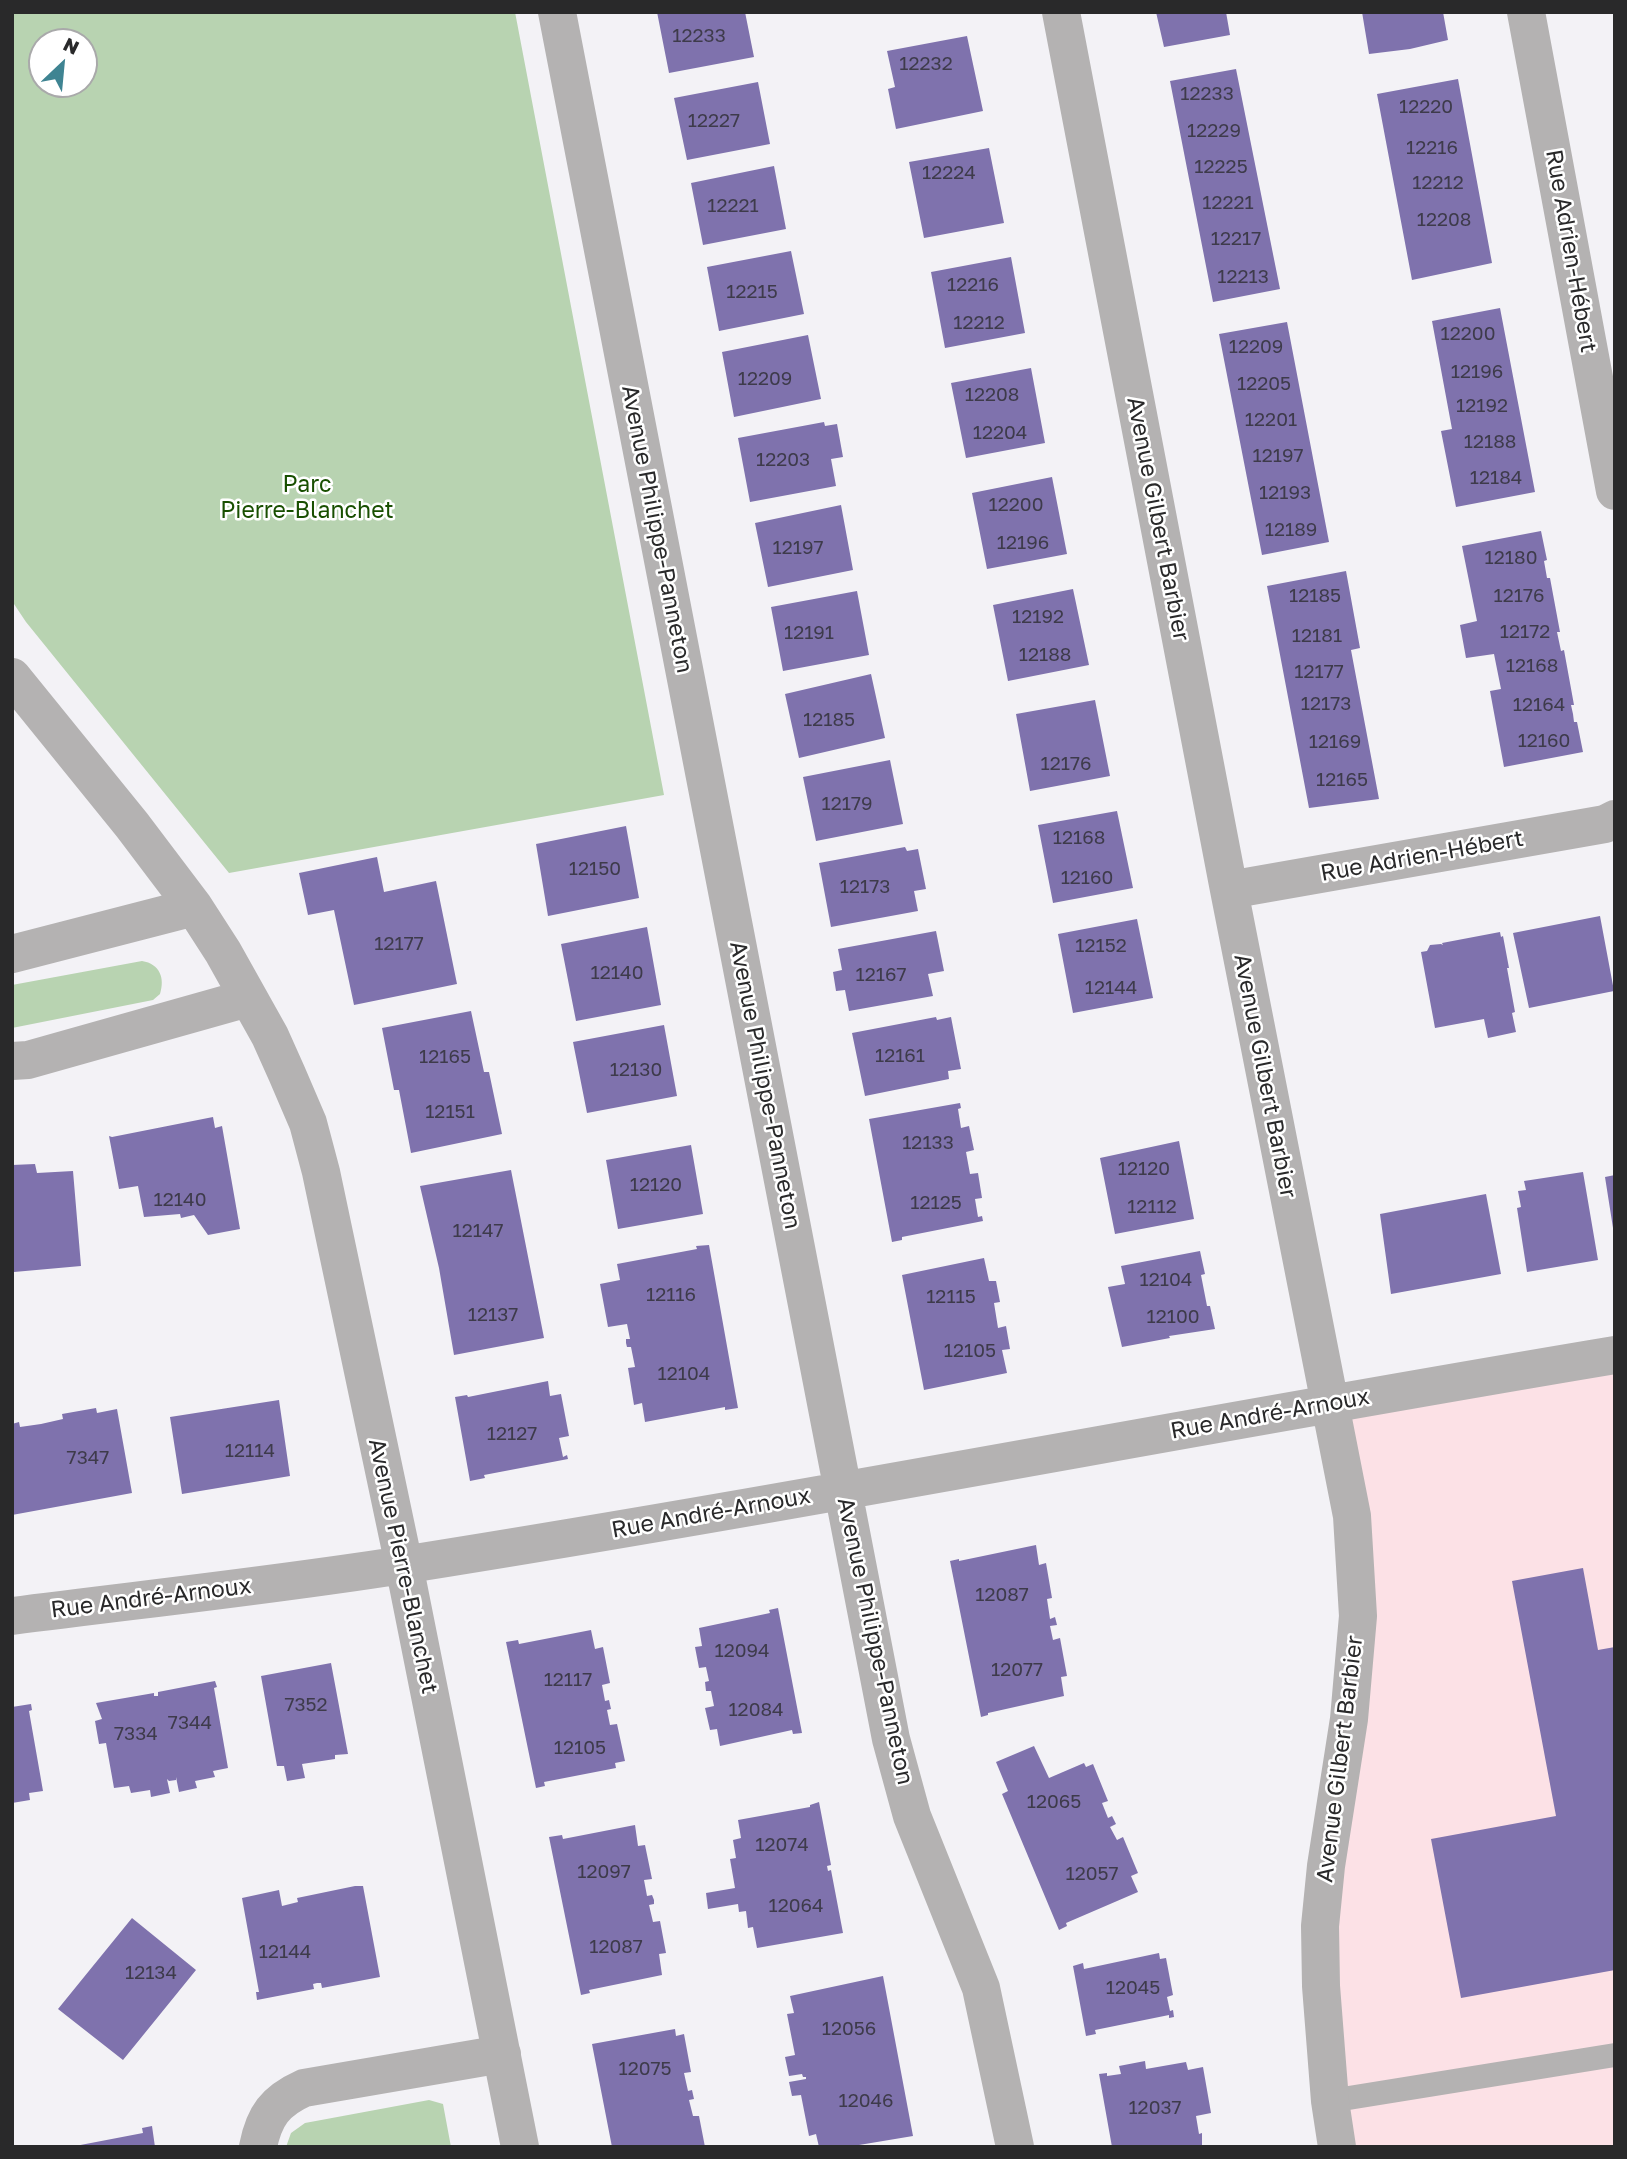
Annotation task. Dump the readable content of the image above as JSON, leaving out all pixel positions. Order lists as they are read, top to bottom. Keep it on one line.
{"streets":{"street":["Rue Adrien-Hébert","Avenue Gilbert Barbier","Avenue Philippe-Panneton","Rue André-Arnoux","Avenue Pierre-Blanchet"]},"crossings":[["Rue Adrien-Hébert","Avenue Gilbert Barbier"],["Avenue Gilbert Barbier","Rue André-Arnoux"],["Avenue Philippe-Panneton","Rue André-Arnoux"],["Rue André-Arnoux","Avenue Pierre-Blanchet"]],"parks":["Parc Pierre-Blanchet"],"house_numbers":["12233","12232","12233","12220","12227","12229","12216","12225","12224","12212","12221","12221","12208","12217","12213","12216","12215","12212","12200","12209","12196","12209","12205","12208","12192","12201","12204","12188","12197","12203","12184","12193","12200","12189","12196","12197","12180","12185","12176","12192","12172","12191","12181","12188","12168","12177","12173","12164","12185","12160","12169","12176","12165","12179","12168","12150","12160","12173","12177","12152","12140","12167","12144","12161","12165","12130","12151","12133","12120","12120","12140","12125","12112","12147","12104","12116","12115","12137","12100","12105","12104","12127","12114","7347","12087","12094","12077","12117","7352","12084","7344","7334","12105","12065","12074","12097","12057","12064","12087","12144","12134","12045","12056","12075","12046","12037"],"north":"top right"}
